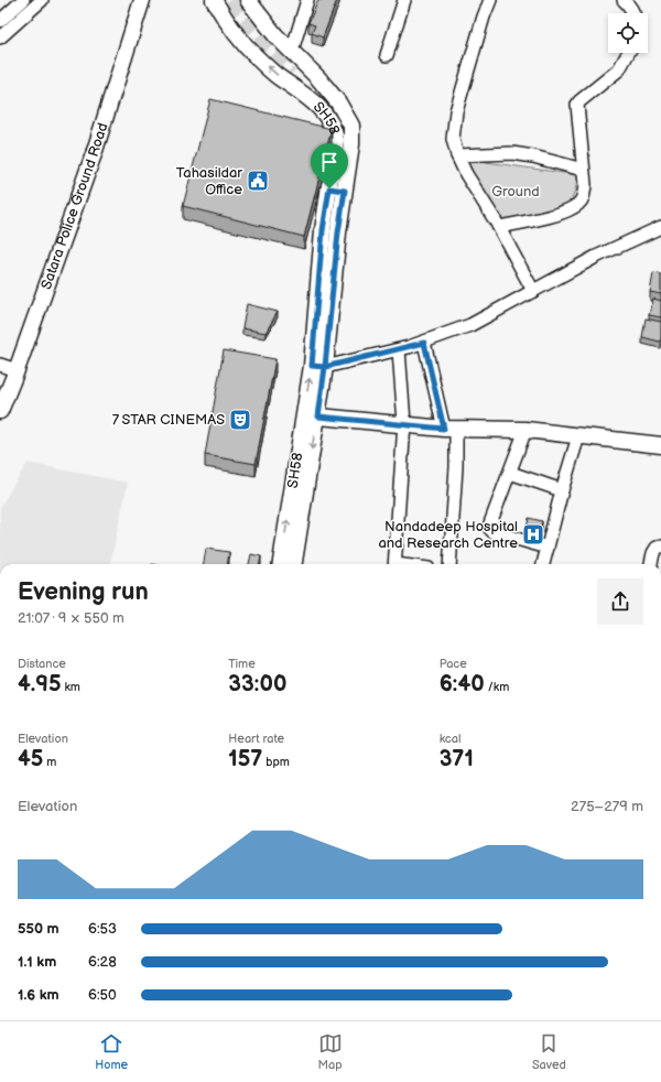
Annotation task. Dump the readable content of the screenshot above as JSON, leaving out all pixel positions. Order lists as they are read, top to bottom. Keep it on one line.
{"streets":{"main road":["SH58","Satara Police Ground Road"]},"parks":["Ground"],"places":{"public building":["Tahasildar Office"],"theatre":["7 STAR CINEMAS"],"hospital":["Nandadeep Hospital and Research Centre"]},"page":{"heading":["Evening run","21:07 · 9 × 550 m"],"stats":[["Distance","4.95 km"],["Time","33:00"],["Pace","6:40 /km"],["Elevation","45 m"],["Heart rate","157 bpm"],["kcal","371"]],"chart":["Elevation","275–279 m"],"list":[{"name":"550 m","note":"6:53"},{"name":"1.1 km","note":"6:28"},{"name":"1.6 km","note":"6:50"}],"tabs":["Home","Map","Saved"]}}
